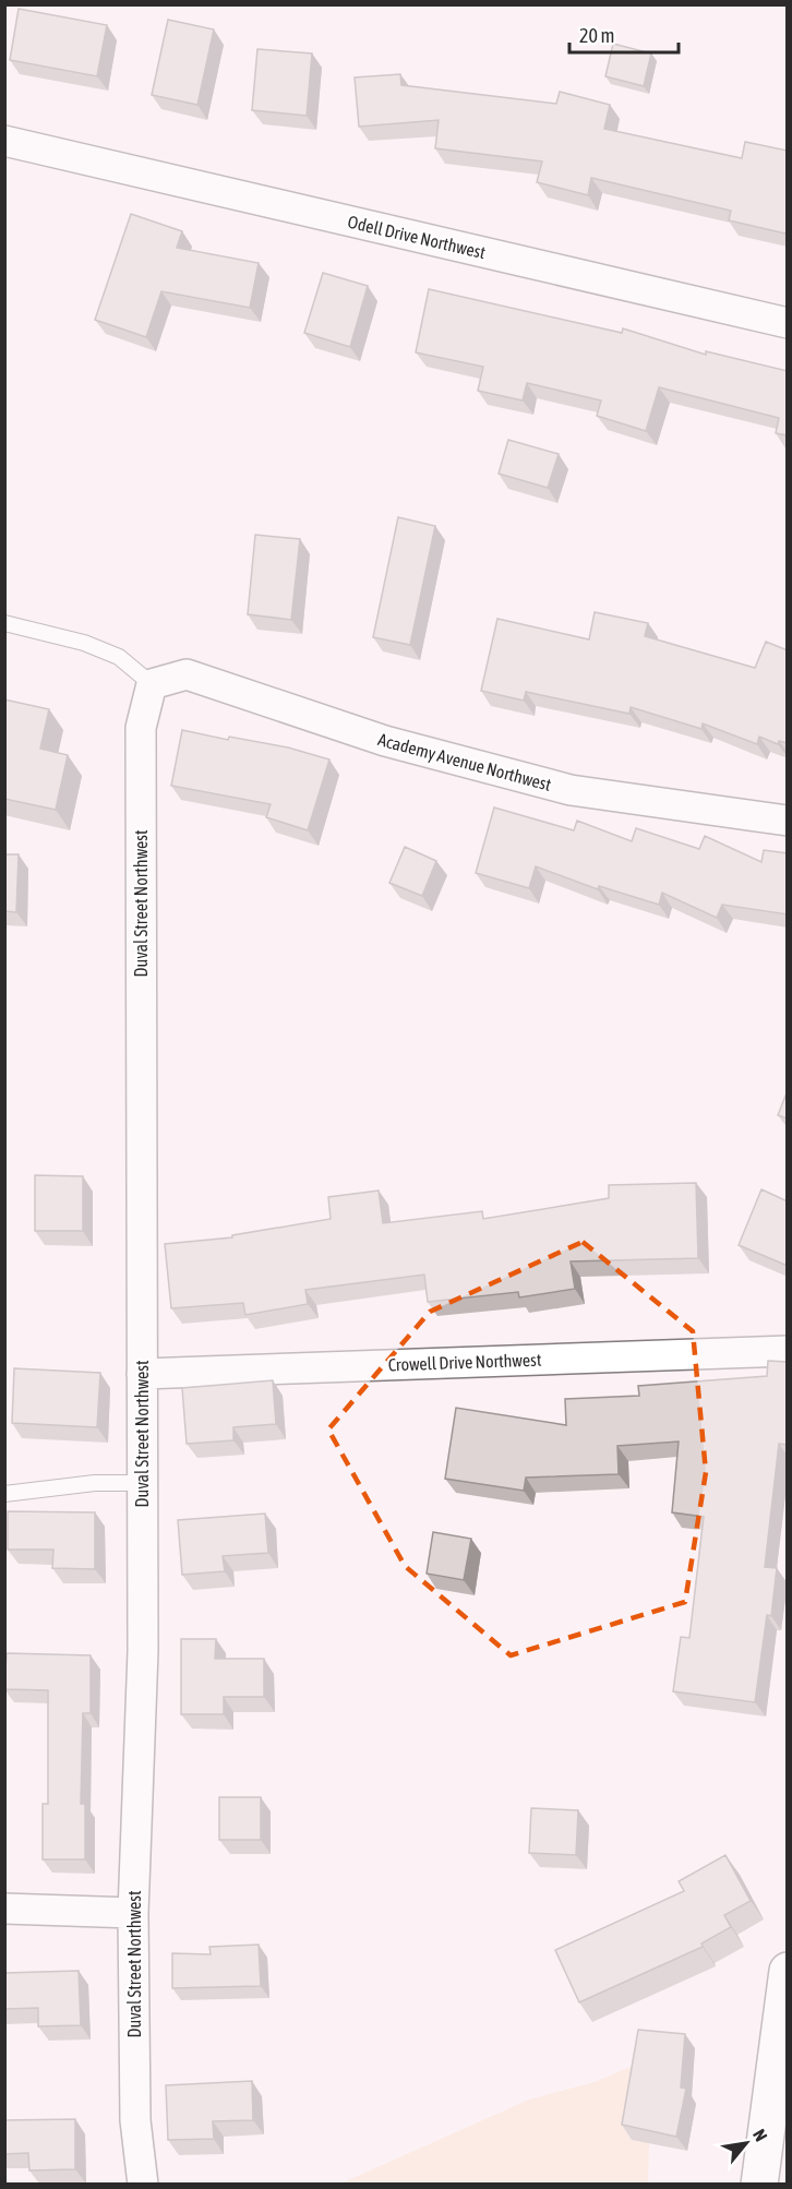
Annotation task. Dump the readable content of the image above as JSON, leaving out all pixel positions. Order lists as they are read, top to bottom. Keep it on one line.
{"streets":{"street":["Odell Drive Northwest","Academy Avenue Northwest","Duval Street Northwest","Crowell Drive Northwest"]},"crossings":[["Academy Avenue Northwest","Duval Street Northwest"],["Duval Street Northwest","Crowell Drive Northwest"]],"scale_bar":"20 m","north":"top right"}
